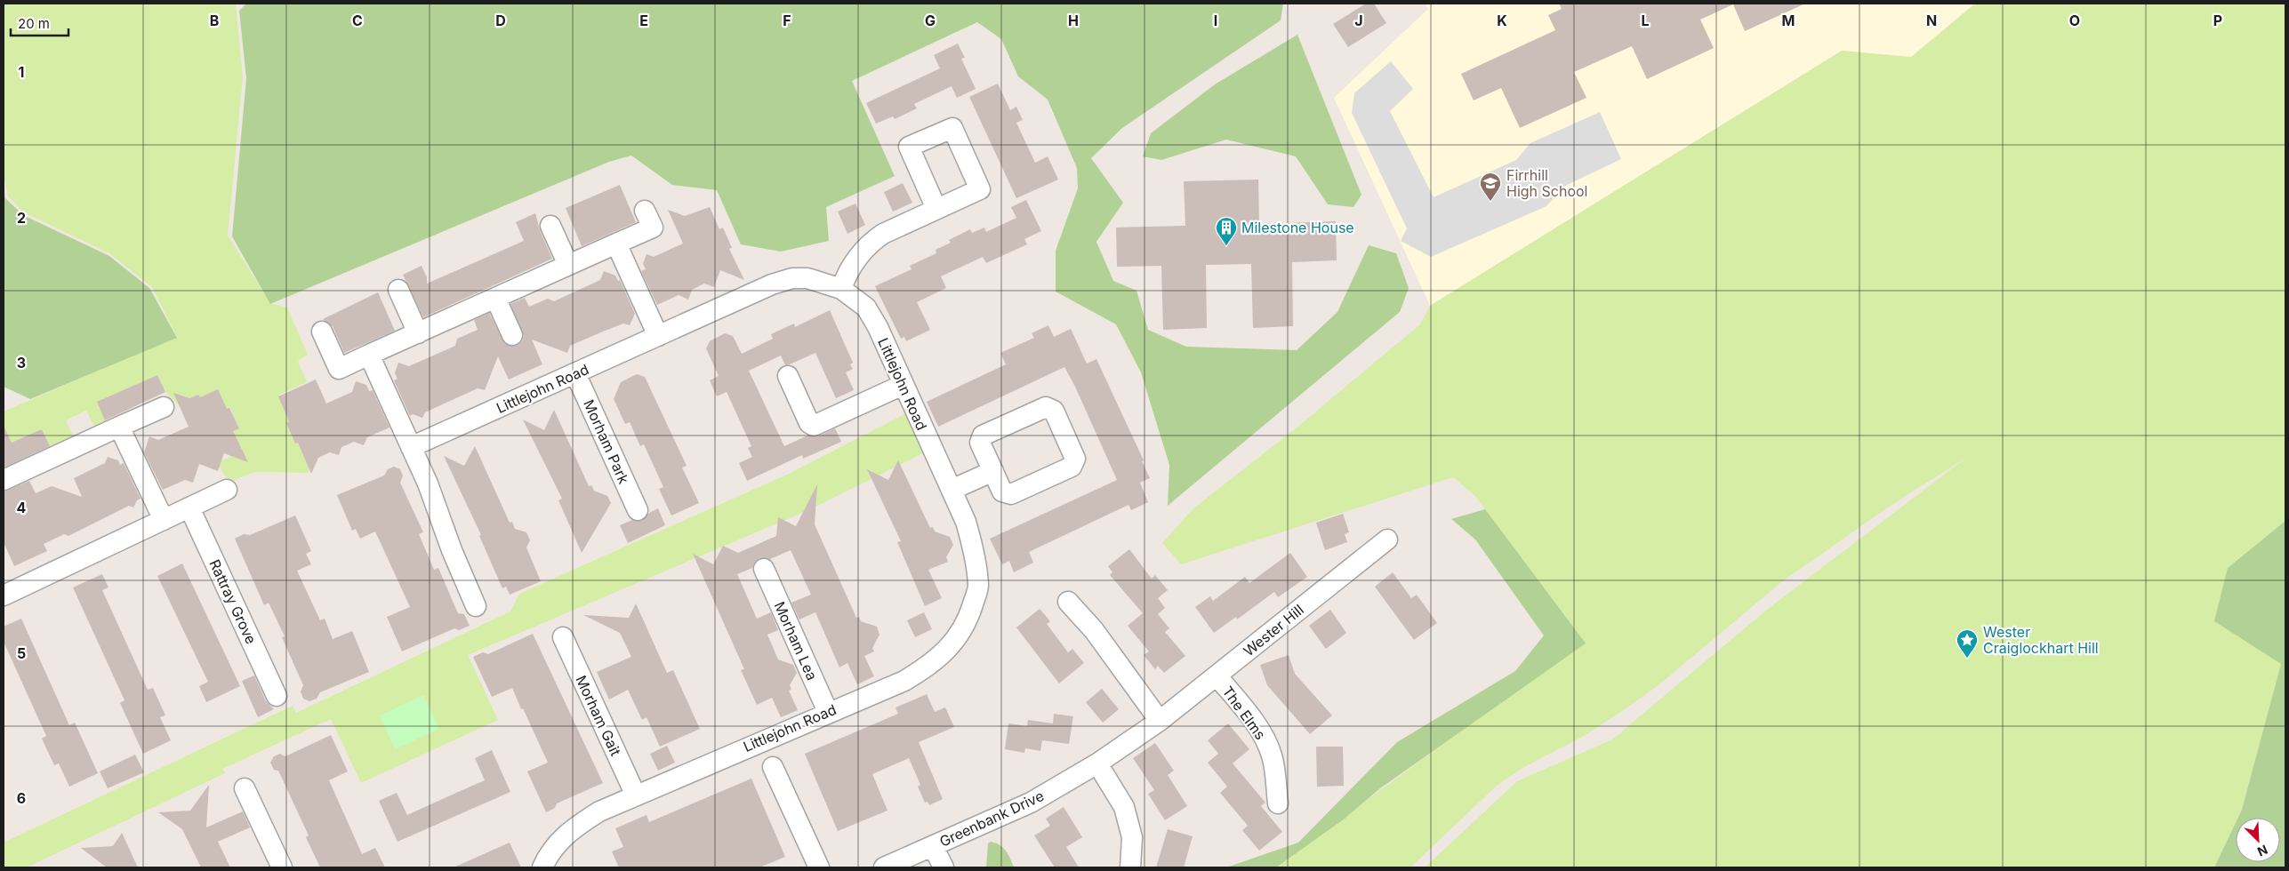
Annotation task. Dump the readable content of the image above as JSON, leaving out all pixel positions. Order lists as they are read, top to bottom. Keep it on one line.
{"streets":{"street":["Littlejohn Road","Morham Park","Rattray Grove","Wester Hill","Morham Lea","The Elms","Morham Gait","Greenbank Drive"]},"crossings":[["Littlejohn Road","Morham Park"],["Littlejohn Road","Morham Lea"],["Littlejohn Road","Morham Gait"],["Wester Hill","The Elms"],["Wester Hill","Greenbank Drive"]],"places":{"school or university":["Firrhill High School"],"building":["Milestone House"],"place":["Wester Craiglockhart Hill"]},"scale_bar":"20 m","north":"bottom right","grid":{"columns":["B","C","D","E","F","G","H","I","J","K","L","M","N","O","P"],"rows":["1","2","3","4","5","6"]}}
